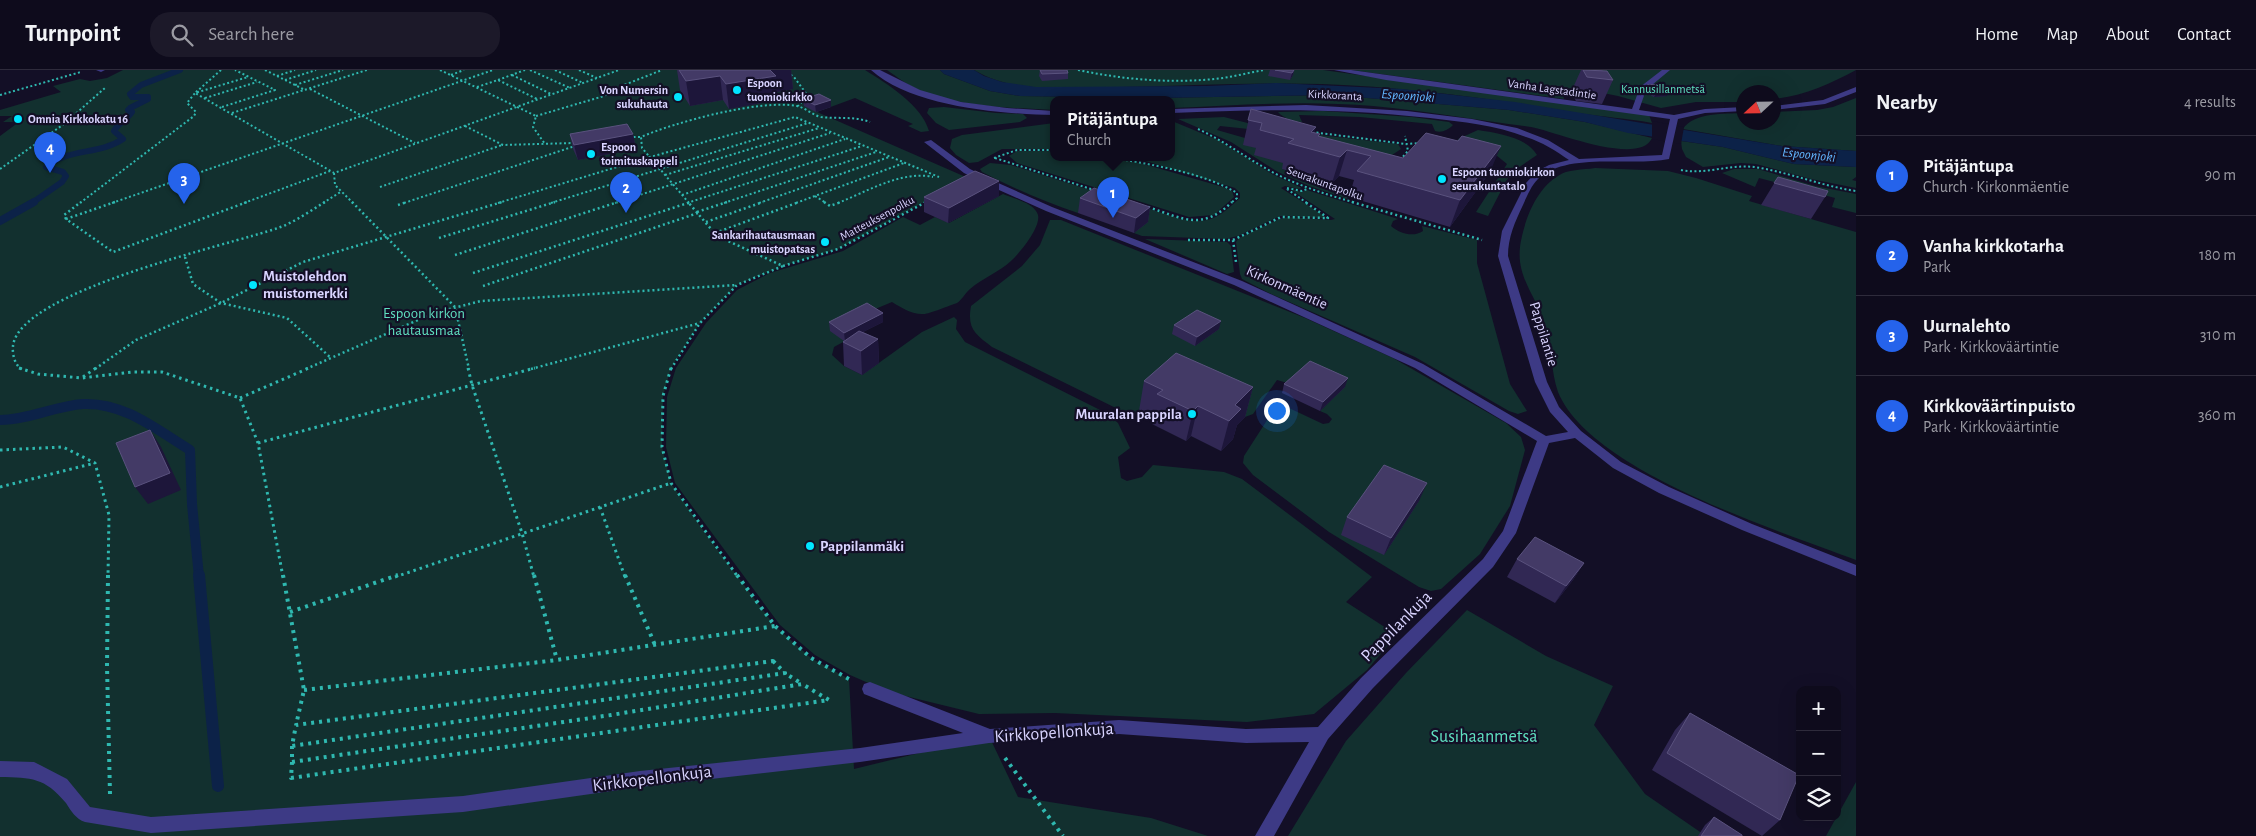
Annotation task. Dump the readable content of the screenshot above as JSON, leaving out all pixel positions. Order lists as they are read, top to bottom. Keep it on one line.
{"streets":{"street":["Vanha Lagstadintie","Kirkkoranta","Kirkonmäentie","Pappilantie","Pappilankuja","Kirkkopellonkuja"],"path":["Seurakuntapolku","Matteuksenpolku"]},"crossings":[["Vanha Lagstadintie","Pappilantie"],["Kirkkoranta","Pappilantie"],["Kirkonmäentie","Pappilankuja"],["Pappilankuja","Kirkkopellonkuja"]],"water":["Espoonjoki"],"parks":["Kannusillanmetsä","Espoon kirkon hautausmaa","Susihaanmetsä"],"places":["Espoon tuomiokirkko","Von Numersin sukuhauta","Omnia Kirkkokatu 16","Espoon toimituskappeli","Espoon tuomiokirkon seurakuntatalo","Sankarihautausmaan muistopatsas","Muistolehdon muistomerkki","Muuralan pappila","Pappilanmäki"],"north":"left","page":{"header":"Turnpoint","search":"Search here","nav":["Home","Map","About","Contact"],"heading":["Nearby","4 results"],"popup":["Pitäjäntupa","Church"],"pins":["4","3","2","1"],"list":[{"mark":"1","name":"Pitäjäntupa","note":"Church · Kirkonmäentie","value":"90 m"},{"mark":"2","name":"Vanha kirkkotarha","note":"Park","value":"180 m"},{"mark":"3","name":"Uurnalehto","note":"Park · Kirkkoväärtintie","value":"310 m"},{"mark":"4","name":"Kirkkoväärtinpuisto","note":"Park · Kirkkoväärtintie","value":"360 m"}],"map_buttons":["+","−"]}}
